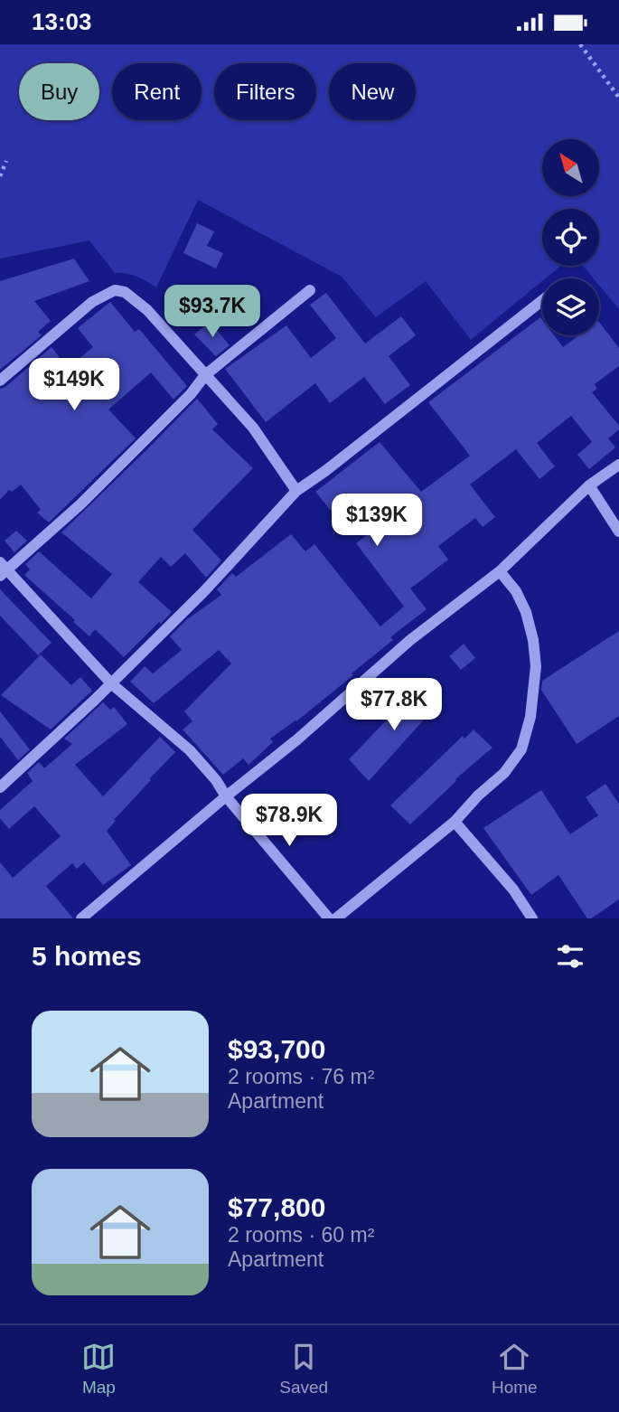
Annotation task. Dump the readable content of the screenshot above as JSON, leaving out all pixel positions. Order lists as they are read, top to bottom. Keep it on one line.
{"north":"top left","page":{"status":"13:03","chip":["Buy","Rent","Filters","New"],"price":["$93.7K","$149K","$139K","$77.8K","$78.9K"],"heading":"5 homes","list":[{"name":"$93,700","note":"2 rooms · 76 m² · Apartment"},{"name":"$77,800","note":"2 rooms · 60 m² · Apartment"}],"tabs":["Map","Saved","Home"]}}
